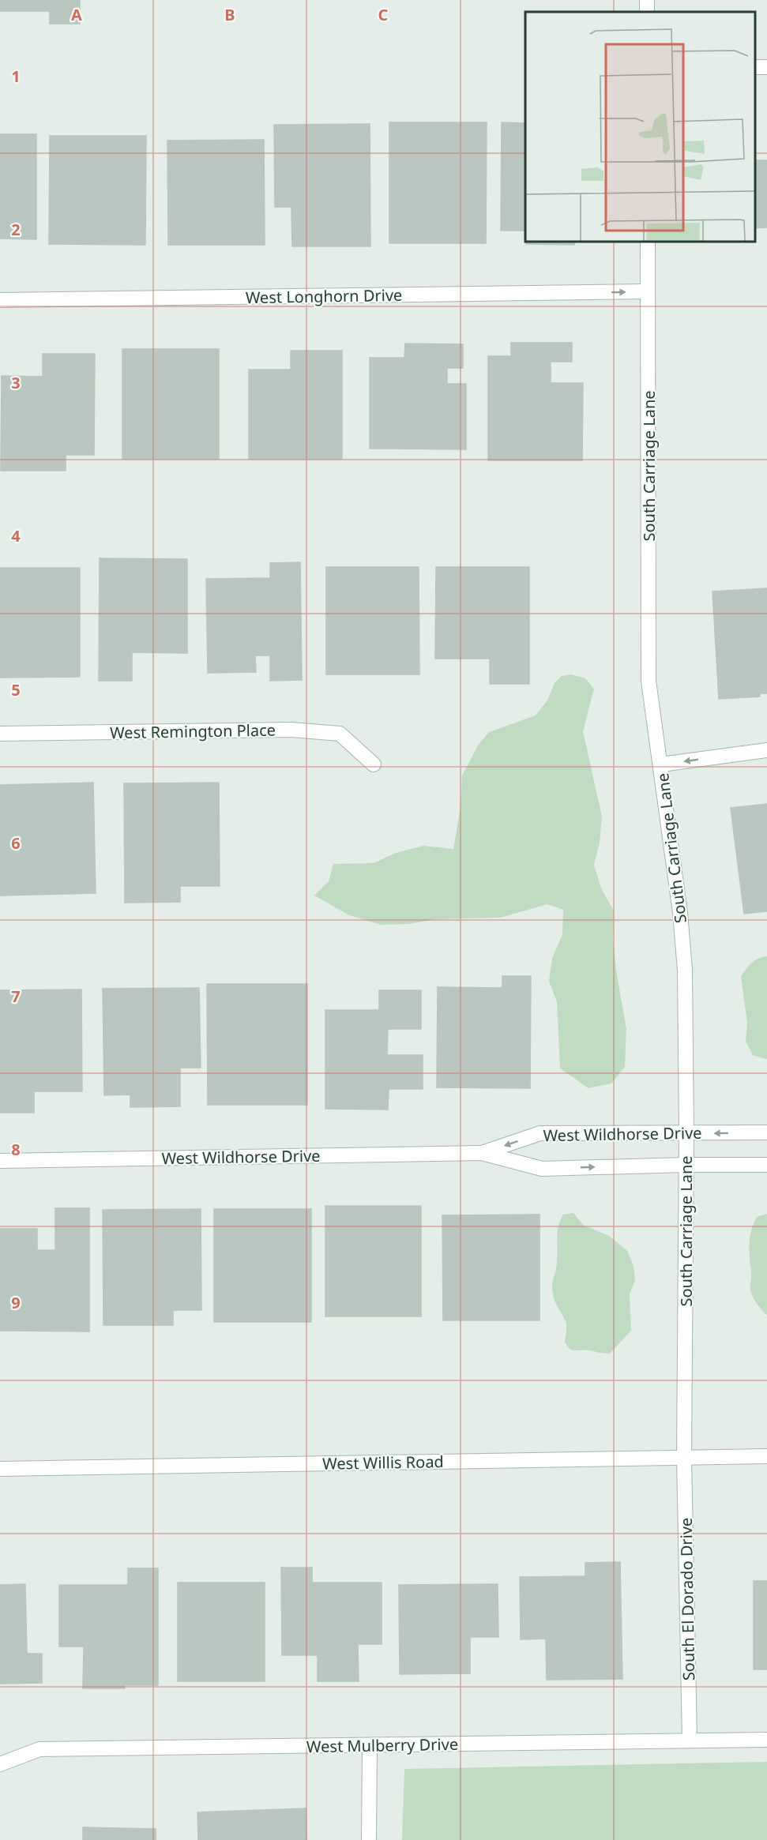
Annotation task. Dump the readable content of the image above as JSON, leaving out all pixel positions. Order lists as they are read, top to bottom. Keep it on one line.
{"streets":{"street":["West Longhorn Drive","South Carriage Lane","West Remington Place","West Wildhorse Drive","West Willis Road","South El Dorado Drive","West Mulberry Drive"]},"crossings":[["West Longhorn Drive","South Carriage Lane"],["South Carriage Lane","West Wildhorse Drive"],["South Carriage Lane","West Willis Road"],["South Carriage Lane","South El Dorado Drive"],["West Willis Road","South El Dorado Drive"],["South El Dorado Drive","West Mulberry Drive"]],"one_way":["West Longhorn Drive"],"grid":{"columns":["A","B","C"],"rows":["1","2","3","4","5","6","7","8","9"]}}
